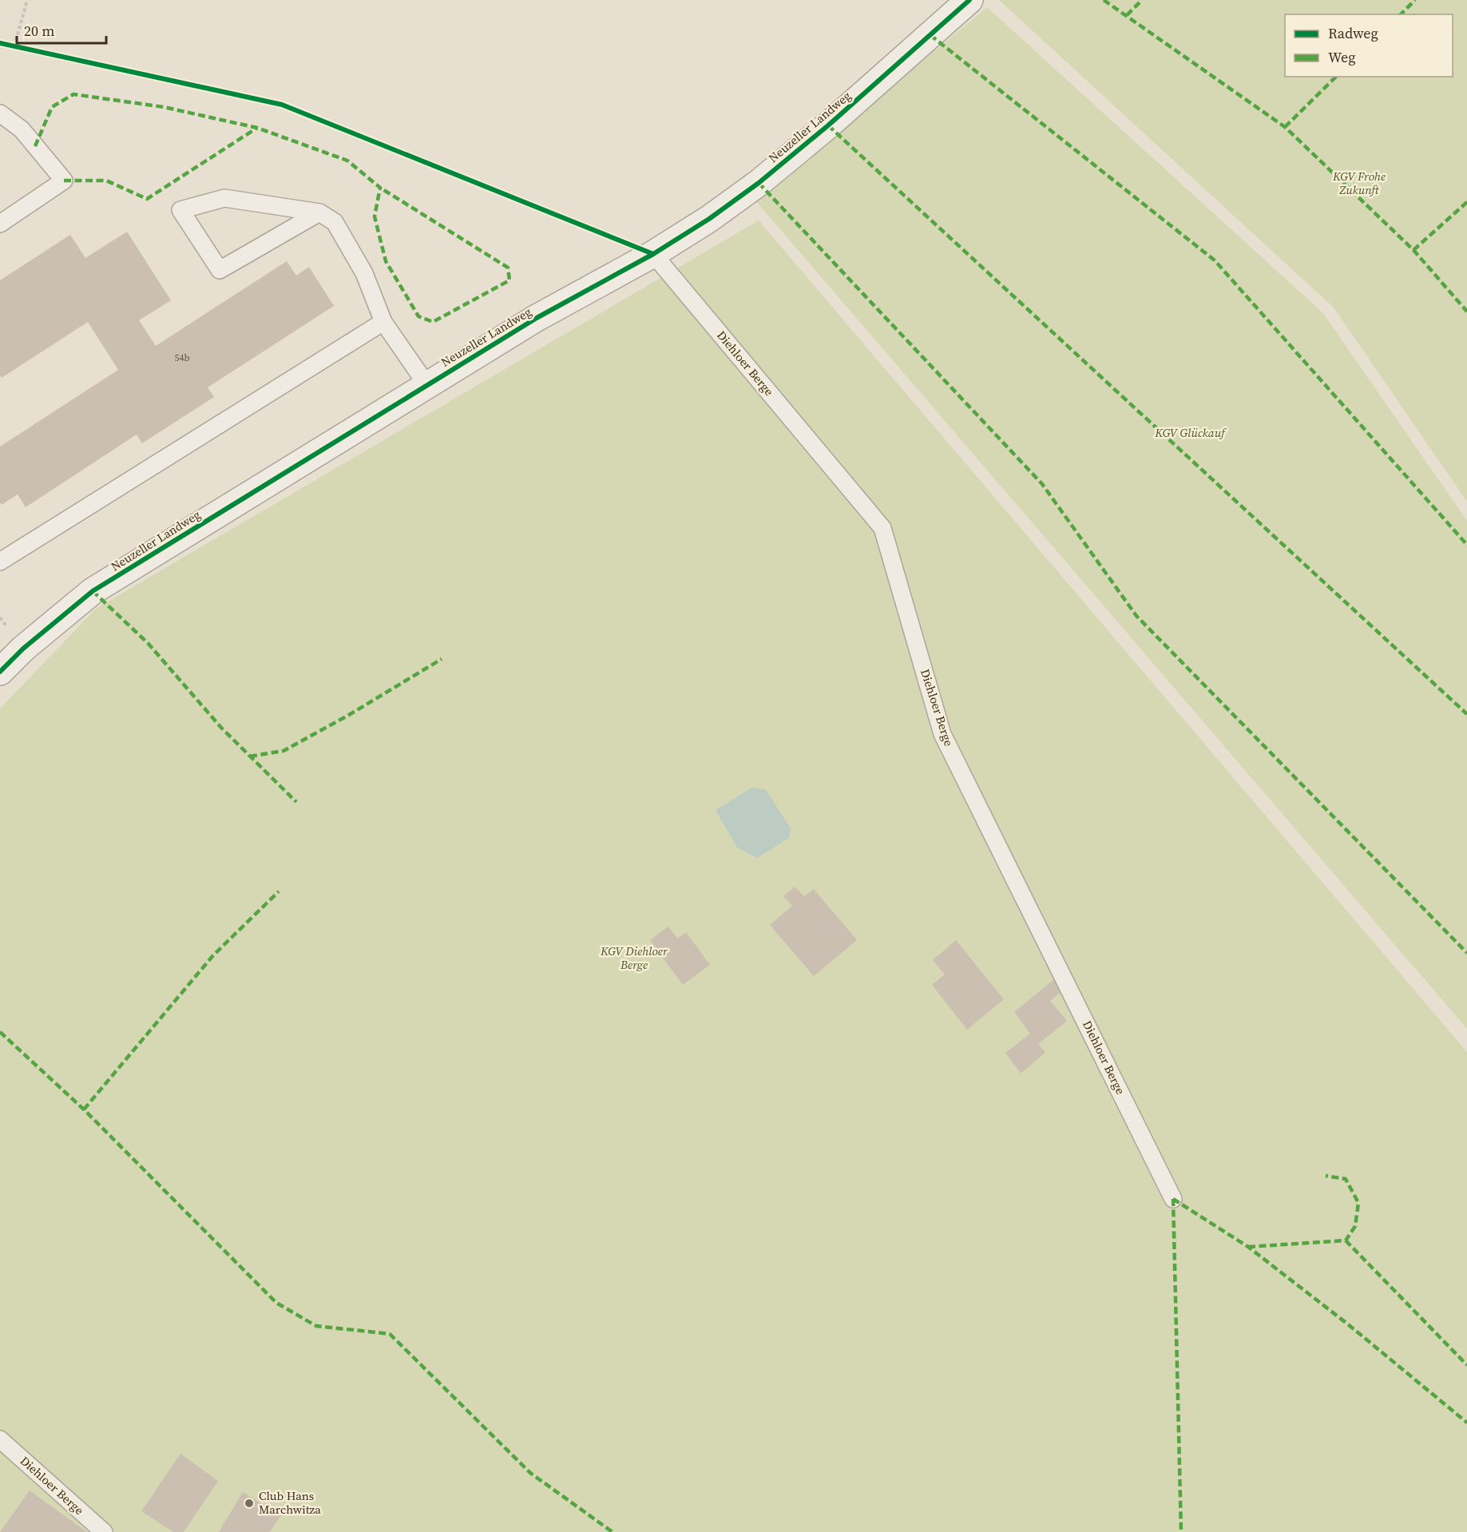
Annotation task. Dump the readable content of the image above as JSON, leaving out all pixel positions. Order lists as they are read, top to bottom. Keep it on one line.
{"streets":{"street":["Neuzeller Landweg"],"lane":["Diehloer Berge"]},"crossings":[["Neuzeller Landweg","Diehloer Berge"]],"parks":["KGV Frohe Zukunft","KGV Glückauf","KGV Diehloer Berge"],"places":["Club Hans Marchwitza"],"house_numbers":["54b"],"legend":["Radweg","Weg"],"scale_bar":"20 m"}
